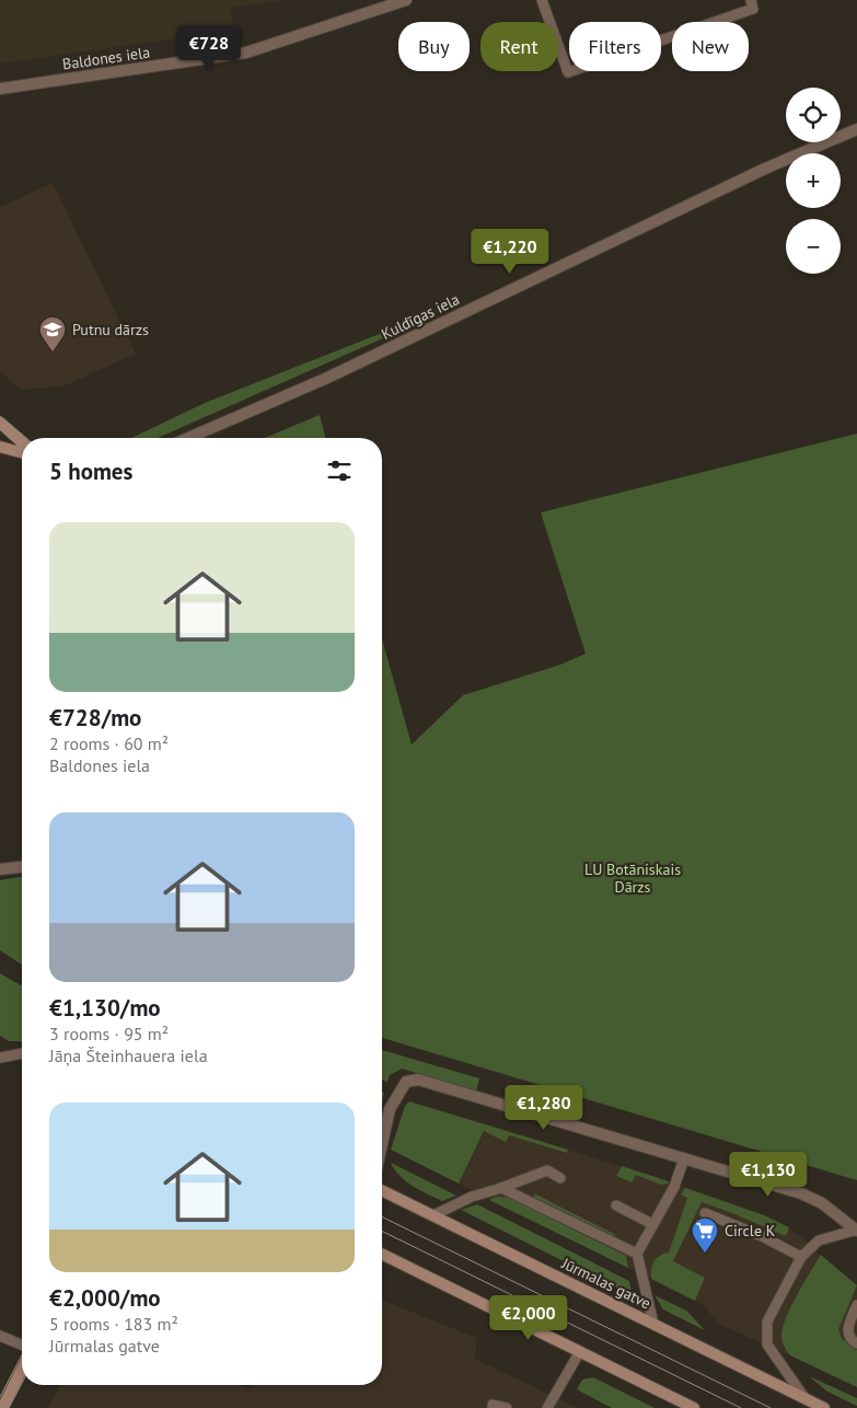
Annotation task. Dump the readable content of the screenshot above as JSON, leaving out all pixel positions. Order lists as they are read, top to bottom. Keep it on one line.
{"streets":{"main road":["Jūrmalas gatve"],"street":["Baldones iela","Kuldīgas iela"]},"parks":["LU Botāniskais Dārzs"],"places":{"school or university":["Putnu dārzs"],"supermarket":["Circle K"]},"page":{"chip":["Buy","Rent","Filters","New"],"price":["€728","€1,220","€1,280","€1,130","€2,000"],"map_buttons":["+","−"],"heading":"5 homes","list":[{"name":"€728/mo","note":"2 rooms · 60 m² · Baldones iela"},{"name":"€1,130/mo","note":"3 rooms · 95 m² · Jāņa Šteinhauera iela"},{"name":"€2,000/mo","note":"5 rooms · 183 m² · Jūrmalas gatve"}]}}
